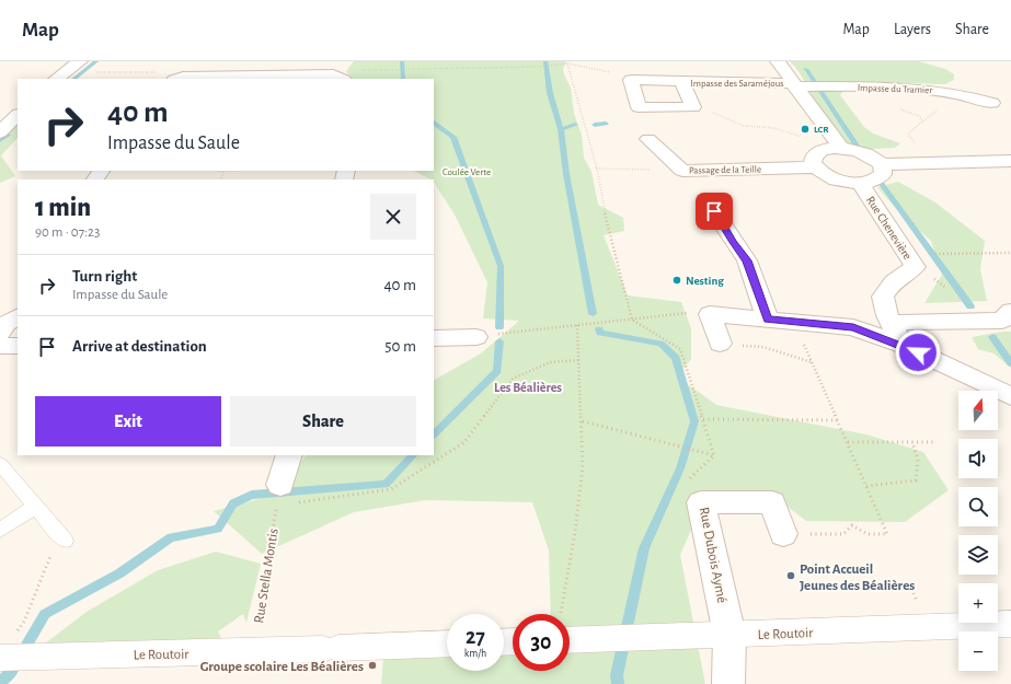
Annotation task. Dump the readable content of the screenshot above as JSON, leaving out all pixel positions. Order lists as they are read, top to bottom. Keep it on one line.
{"streets":{"street":["Impasse des Saraméjous","Impasse du Tramier","Passage de la Teille","Rue Chenevière","Rue Dubois Aymé","Le Routoir"],"path":["Rue Stella Montis"]},"crossings":[["Impasse des Saraméjous","Impasse du Tramier"],["Rue Dubois Aymé","Le Routoir"],["Rue Stella Montis","Le Routoir"]],"districts":["Les Béalières"],"parks":["Coulée Verte"],"places":["LCR","Nesting","Point Accueil Jeunes des Béalières","Groupe scolaire Les Béalières"],"north":"top","page":{"header":"Map","nav":["Map","Layers","Share"],"turn":["40 m","Impasse du Saule"],"heading":["1 min","90 m · 07:23"],"list":[{"name":"Turn right","note":"Impasse du Saule","value":"40 m"},{"name":"Arrive at destination","value":"50 m"}],"buttons":["Exit","Share"],"map_buttons":["+","−"],"speed":"27 km/h","limit":"30"}}
